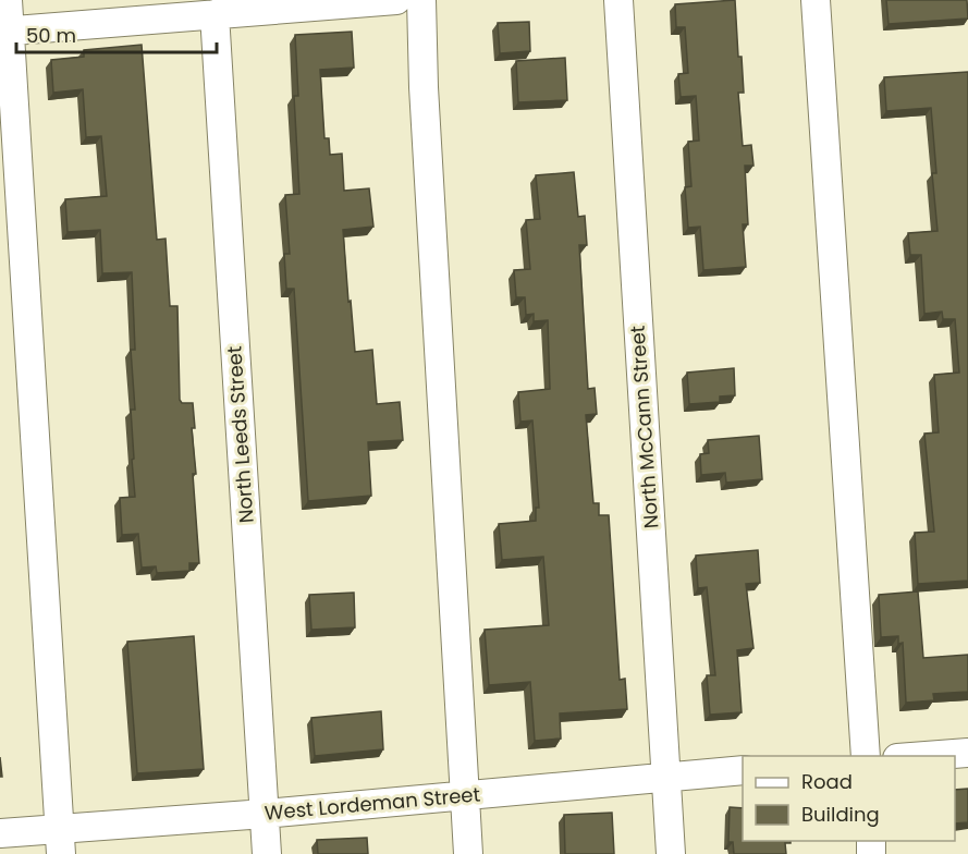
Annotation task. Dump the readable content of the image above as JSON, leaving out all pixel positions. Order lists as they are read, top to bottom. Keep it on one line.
{"streets":{"street":["North McCann Street","North Leeds Street","West Lordeman Street"]},"crossings":[["North McCann Street","West Lordeman Street"],["North Leeds Street","West Lordeman Street"]],"legend":["Road","Building"],"scale_bar":"50 m"}
